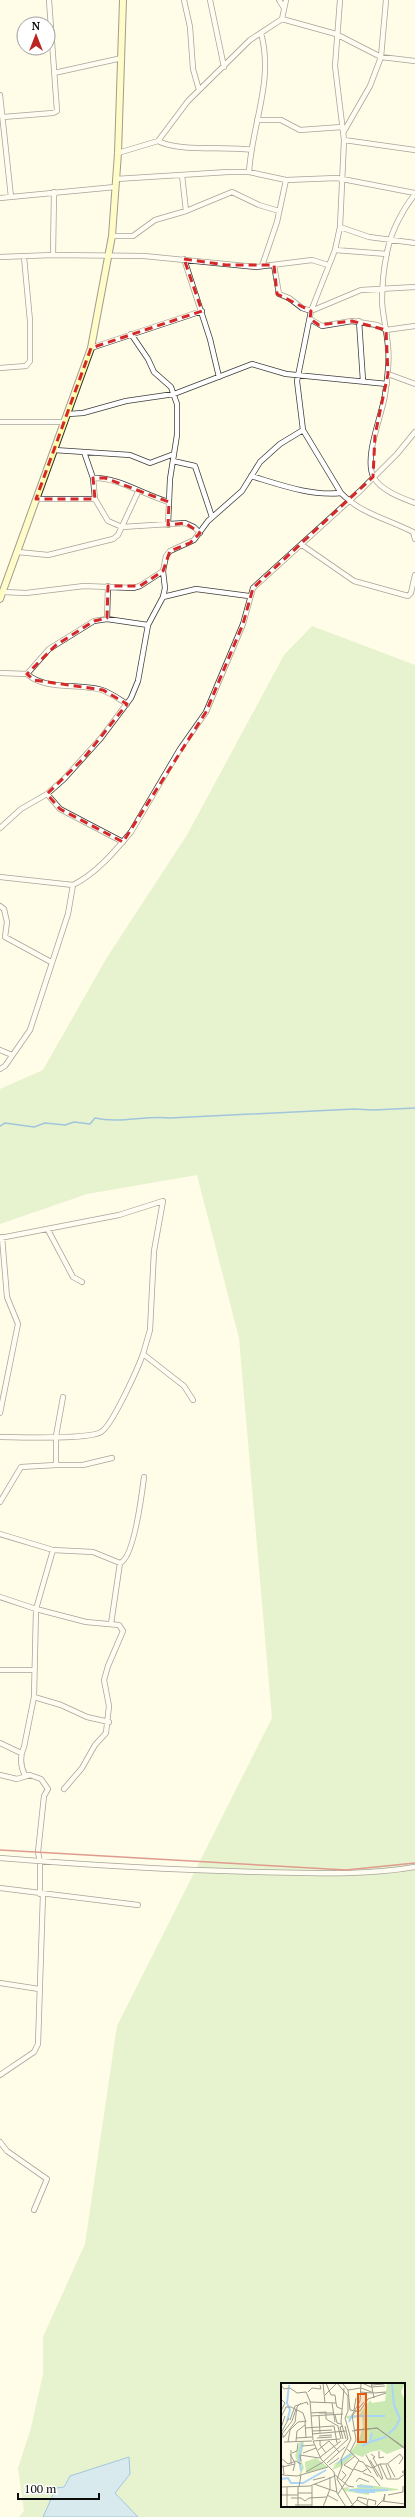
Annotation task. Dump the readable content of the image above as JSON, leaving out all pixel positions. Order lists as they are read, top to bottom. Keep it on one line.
{"scale_bar":"100 m","north":"top"}
